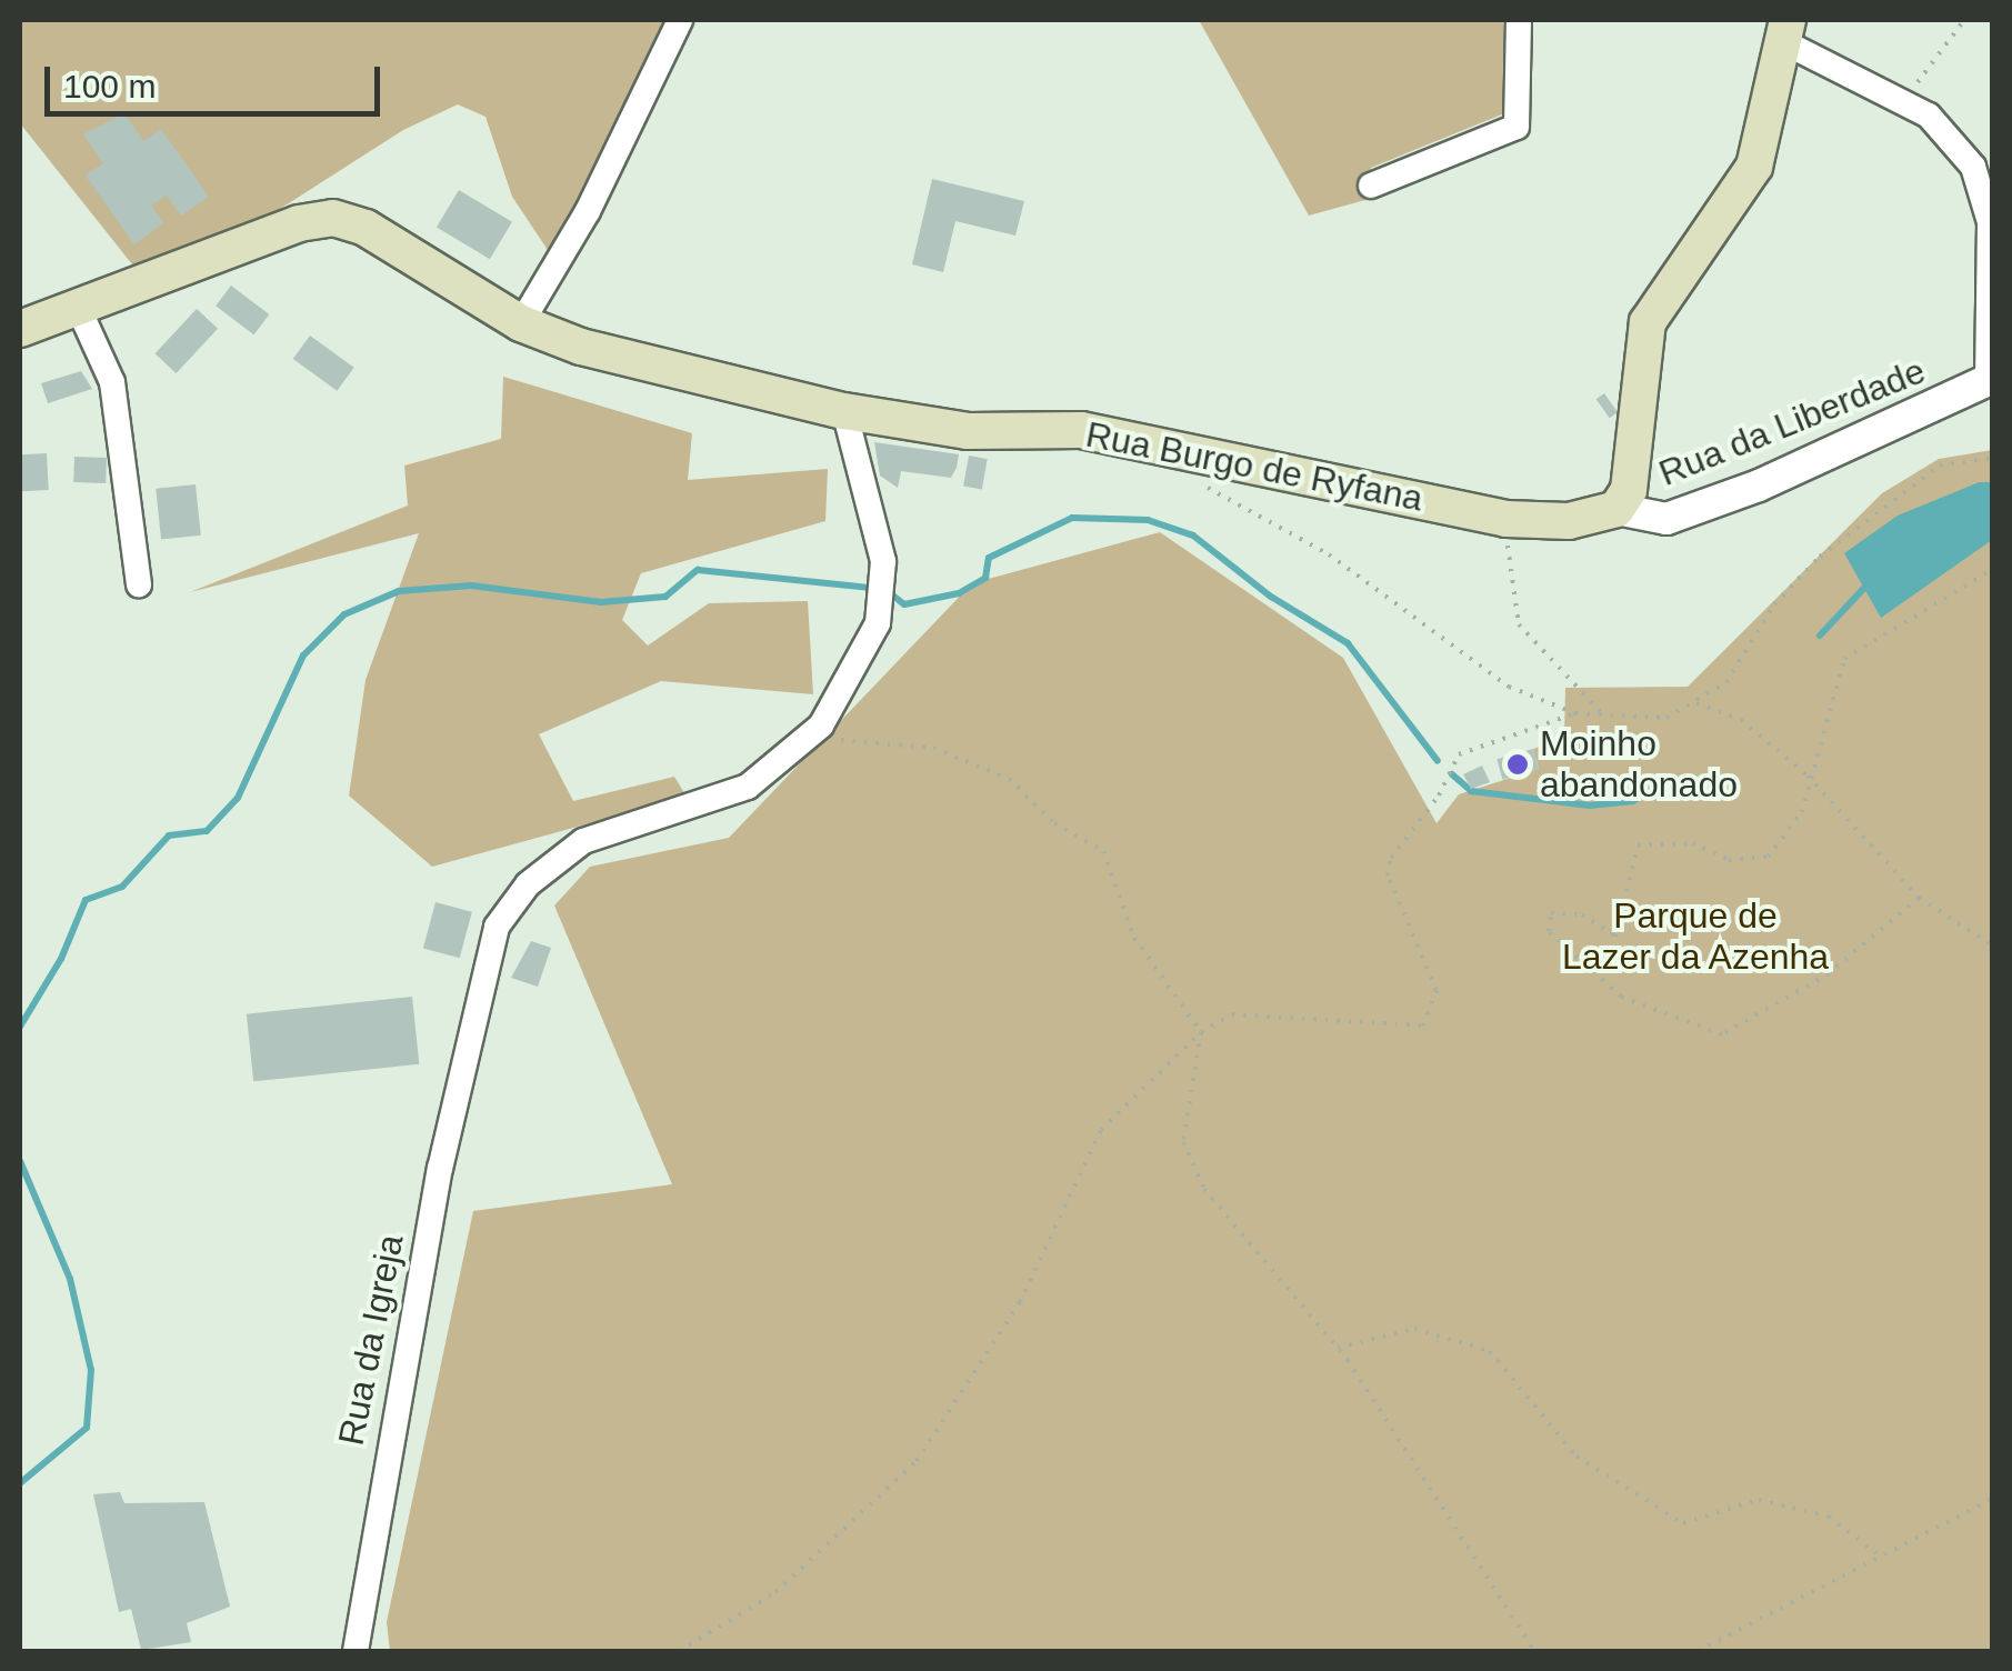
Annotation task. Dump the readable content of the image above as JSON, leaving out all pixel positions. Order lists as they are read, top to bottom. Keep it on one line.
{"streets":{"main road":["Rua Burgo de Ryfana"],"street":["Rua da Liberdade","Rua da Igreja"]},"crossings":[["Rua da Liberdade","Rua Burgo de Ryfana"]],"parks":["Parque de Lazer da Azenha"],"places":["Moinho abandonado"],"scale_bar":"100 m"}
